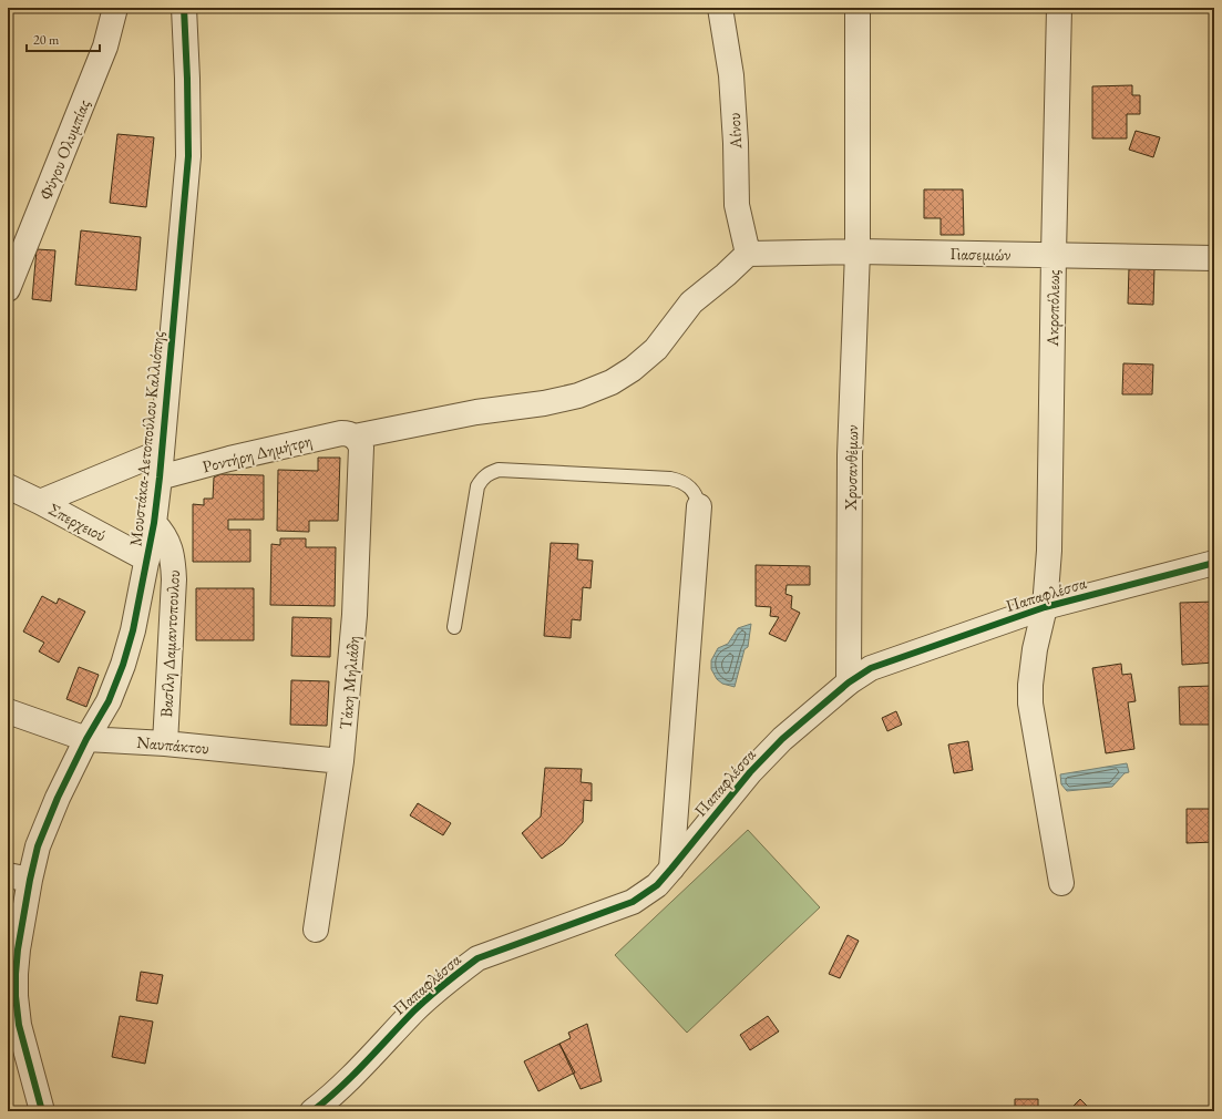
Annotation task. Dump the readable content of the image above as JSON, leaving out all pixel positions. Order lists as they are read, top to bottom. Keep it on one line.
{"streets":{"street":["Αίνου","Φύγου Ολυμπίας","Γιασεμιών","Ακροπόλεως","Μουστάκα-Αετοπούλου Καλλιόπης","Ροντήρη Δημήτρη","Χρυσανθέμων","Σπερχειού","Παπαφλέσσα","Βασίλη Δαμαντοπουλου","Τάκη Μηλιάδη","Ναυπάκτου"]},"crossings":[["Αίνου","Γιασεμιών"],["Αίνου","Ροντήρη Δημήτρη"],["Γιασεμιών","Ακροπόλεως"],["Γιασεμιών","Ροντήρη Δημήτρη"],["Γιασεμιών","Χρυσανθέμων"],["Ακροπόλεως","Παπαφλέσσα"],["Μουστάκα-Αετοπούλου Καλλιόπης","Ροντήρη Δημήτρη"],["Μουστάκα-Αετοπούλου Καλλιόπης","Σπερχειού"],["Μουστάκα-Αετοπούλου Καλλιόπης","Βασίλη Δαμαντοπουλου"],["Μουστάκα-Αετοπούλου Καλλιόπης","Ναυπάκτου"],["Ροντήρη Δημήτρη","Τάκη Μηλιάδη"],["Χρυσανθέμων","Παπαφλέσσα"],["Βασίλη Δαμαντοπουλου","Ναυπάκτου"],["Τάκη Μηλιάδη","Ναυπάκτου"]],"scale_bar":"20 m"}
